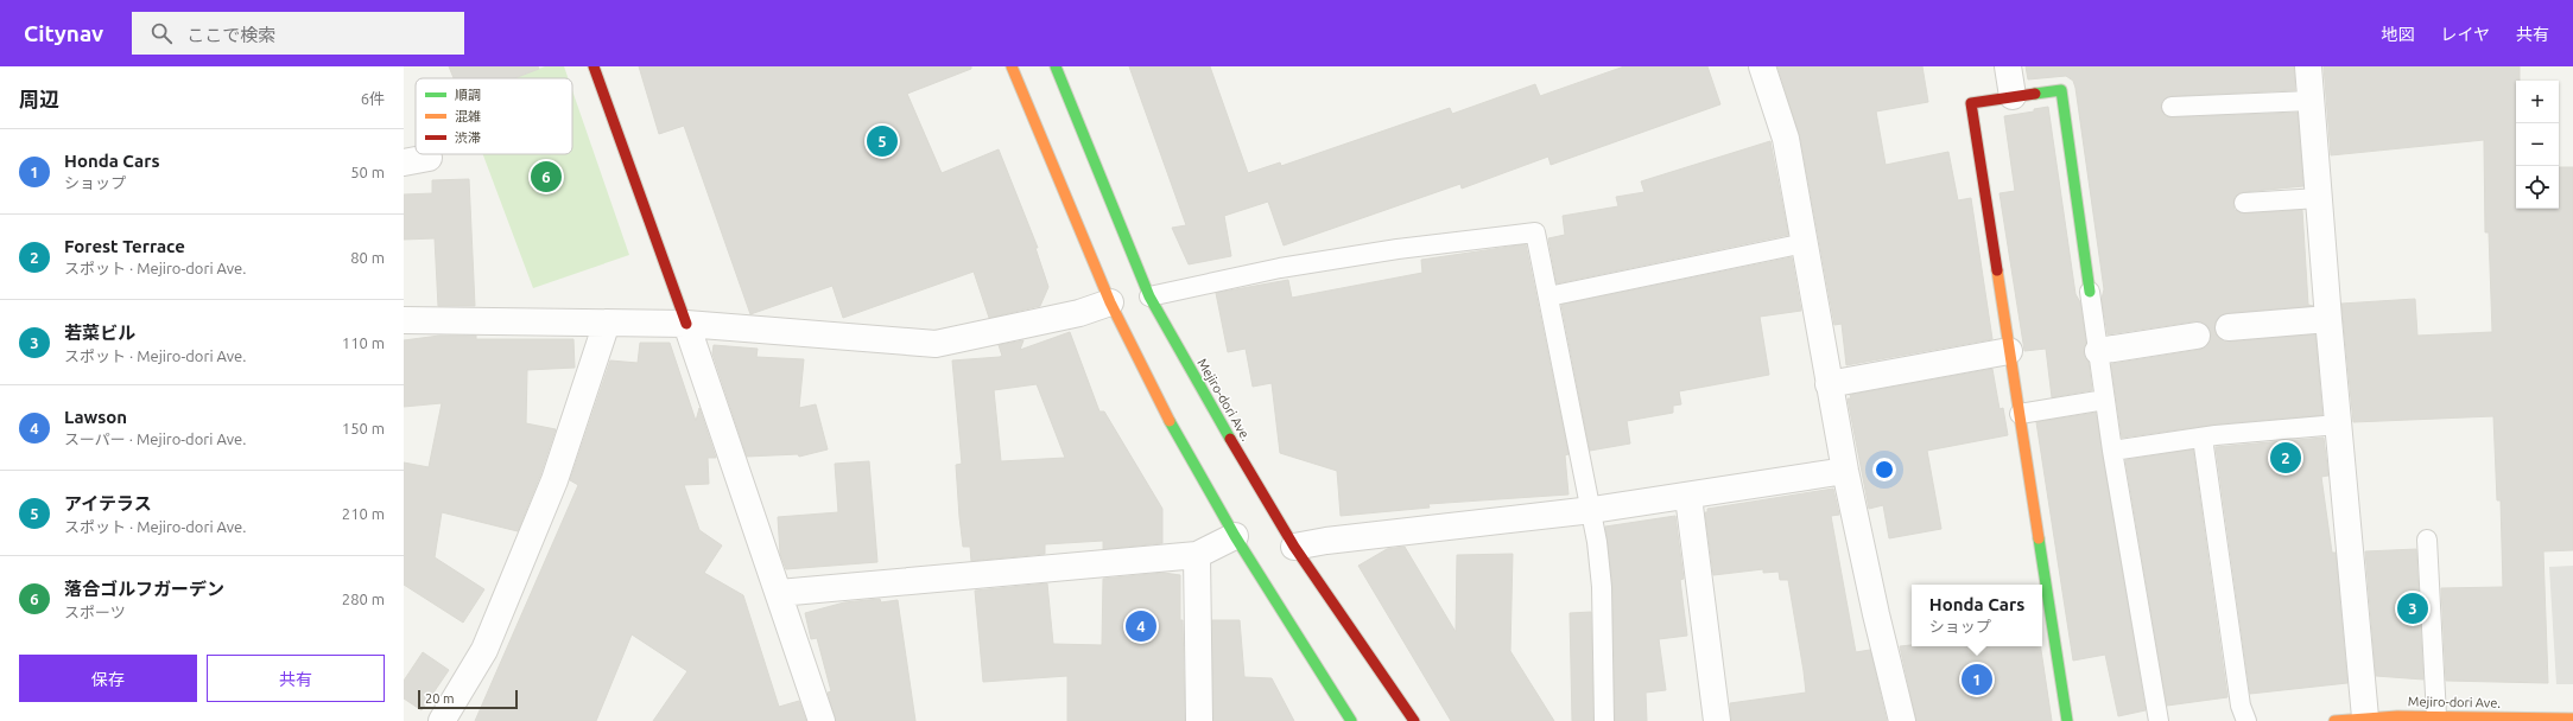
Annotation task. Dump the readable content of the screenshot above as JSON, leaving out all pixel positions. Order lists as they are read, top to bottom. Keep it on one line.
{"streets":{"main road":["Mejiro-dori Ave."]},"legend":["順調","混雑","渋滞"],"scale_bar":"20 m","page":{"header":"Citynav","search":"ここで検索","nav":["地図","レイヤ","共有"],"heading":["周辺","6件"],"map_buttons":["+","−"],"pins":["5","6","2","3","4","1"],"list":[{"mark":"1","name":"Honda Cars","note":"ショップ","value":"50 m"},{"mark":"2","name":"Forest Terrace","note":"スポット · Mejiro-dori Ave.","value":"80 m"},{"mark":"3","name":"若菜ビル","note":"スポット · Mejiro-dori Ave.","value":"110 m"},{"mark":"4","name":"Lawson","note":"スーパー · Mejiro-dori Ave.","value":"150 m"},{"mark":"5","name":"アイテラス","note":"スポット · Mejiro-dori Ave.","value":"210 m"},{"mark":"6","name":"落合ゴルフガーデン","note":"スポーツ","value":"280 m"}],"popup":["Honda Cars","ショップ"],"buttons":["保存","共有"],"scale":"20 m"}}
